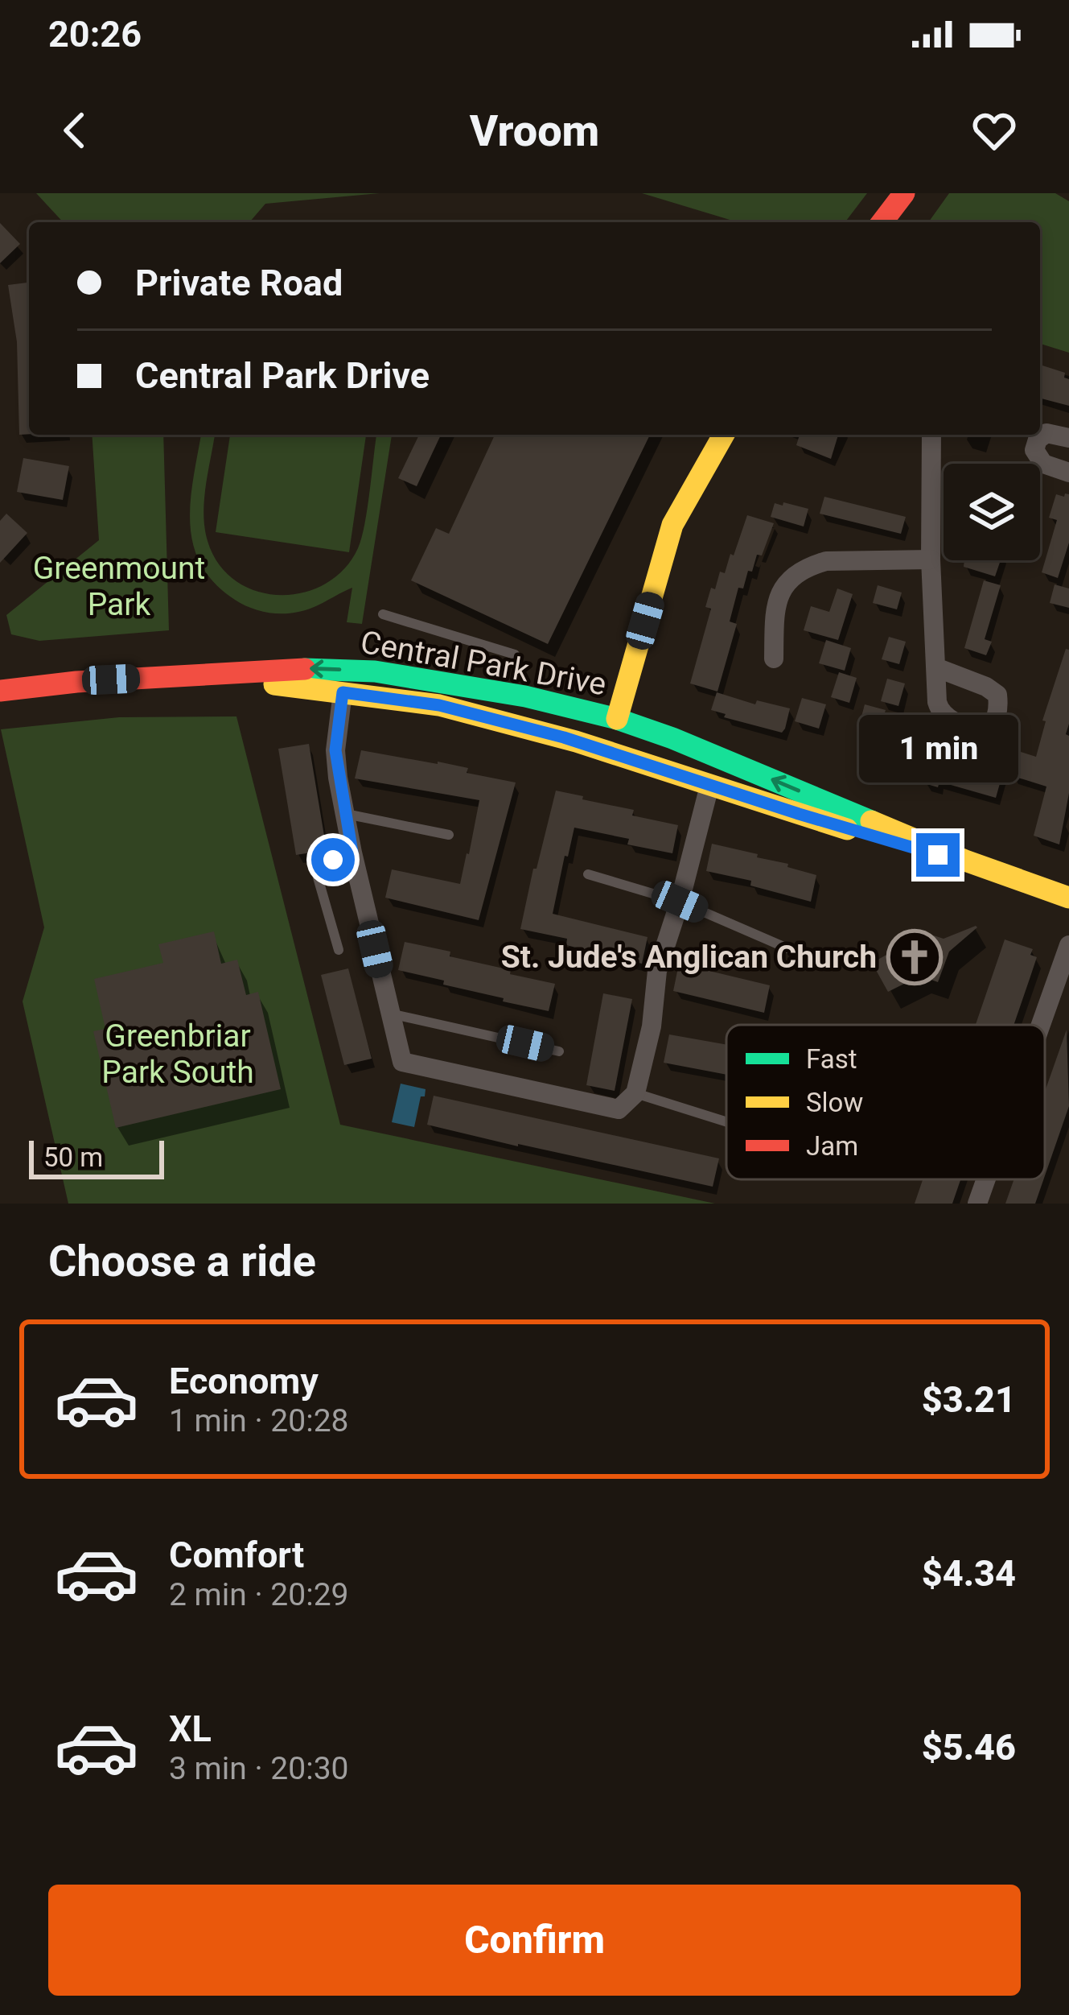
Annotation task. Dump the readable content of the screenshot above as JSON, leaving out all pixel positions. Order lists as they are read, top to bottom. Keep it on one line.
{"streets":{"street":["Central Park Drive"]},"parks":["Greenmount Park","Greenbriar Park South"],"places":{"church":["St. Jude's Anglican Church"]},"legend":["Fast","Slow","Jam"],"scale_bar":"50 m","page":{"status":"20:26","header":"Vroom","banner":["Private Road","Central Park Drive"],"bubble":"1 min","scale":"50 m","heading":"Choose a ride","list":[{"name":"Economy","note":"1 min · 20:28","value":"$3.21"},{"name":"Comfort","note":"2 min · 20:29","value":"$4.34"},{"name":"XL","note":"3 min · 20:30","value":"$5.46"}],"buttons":"Confirm"}}
